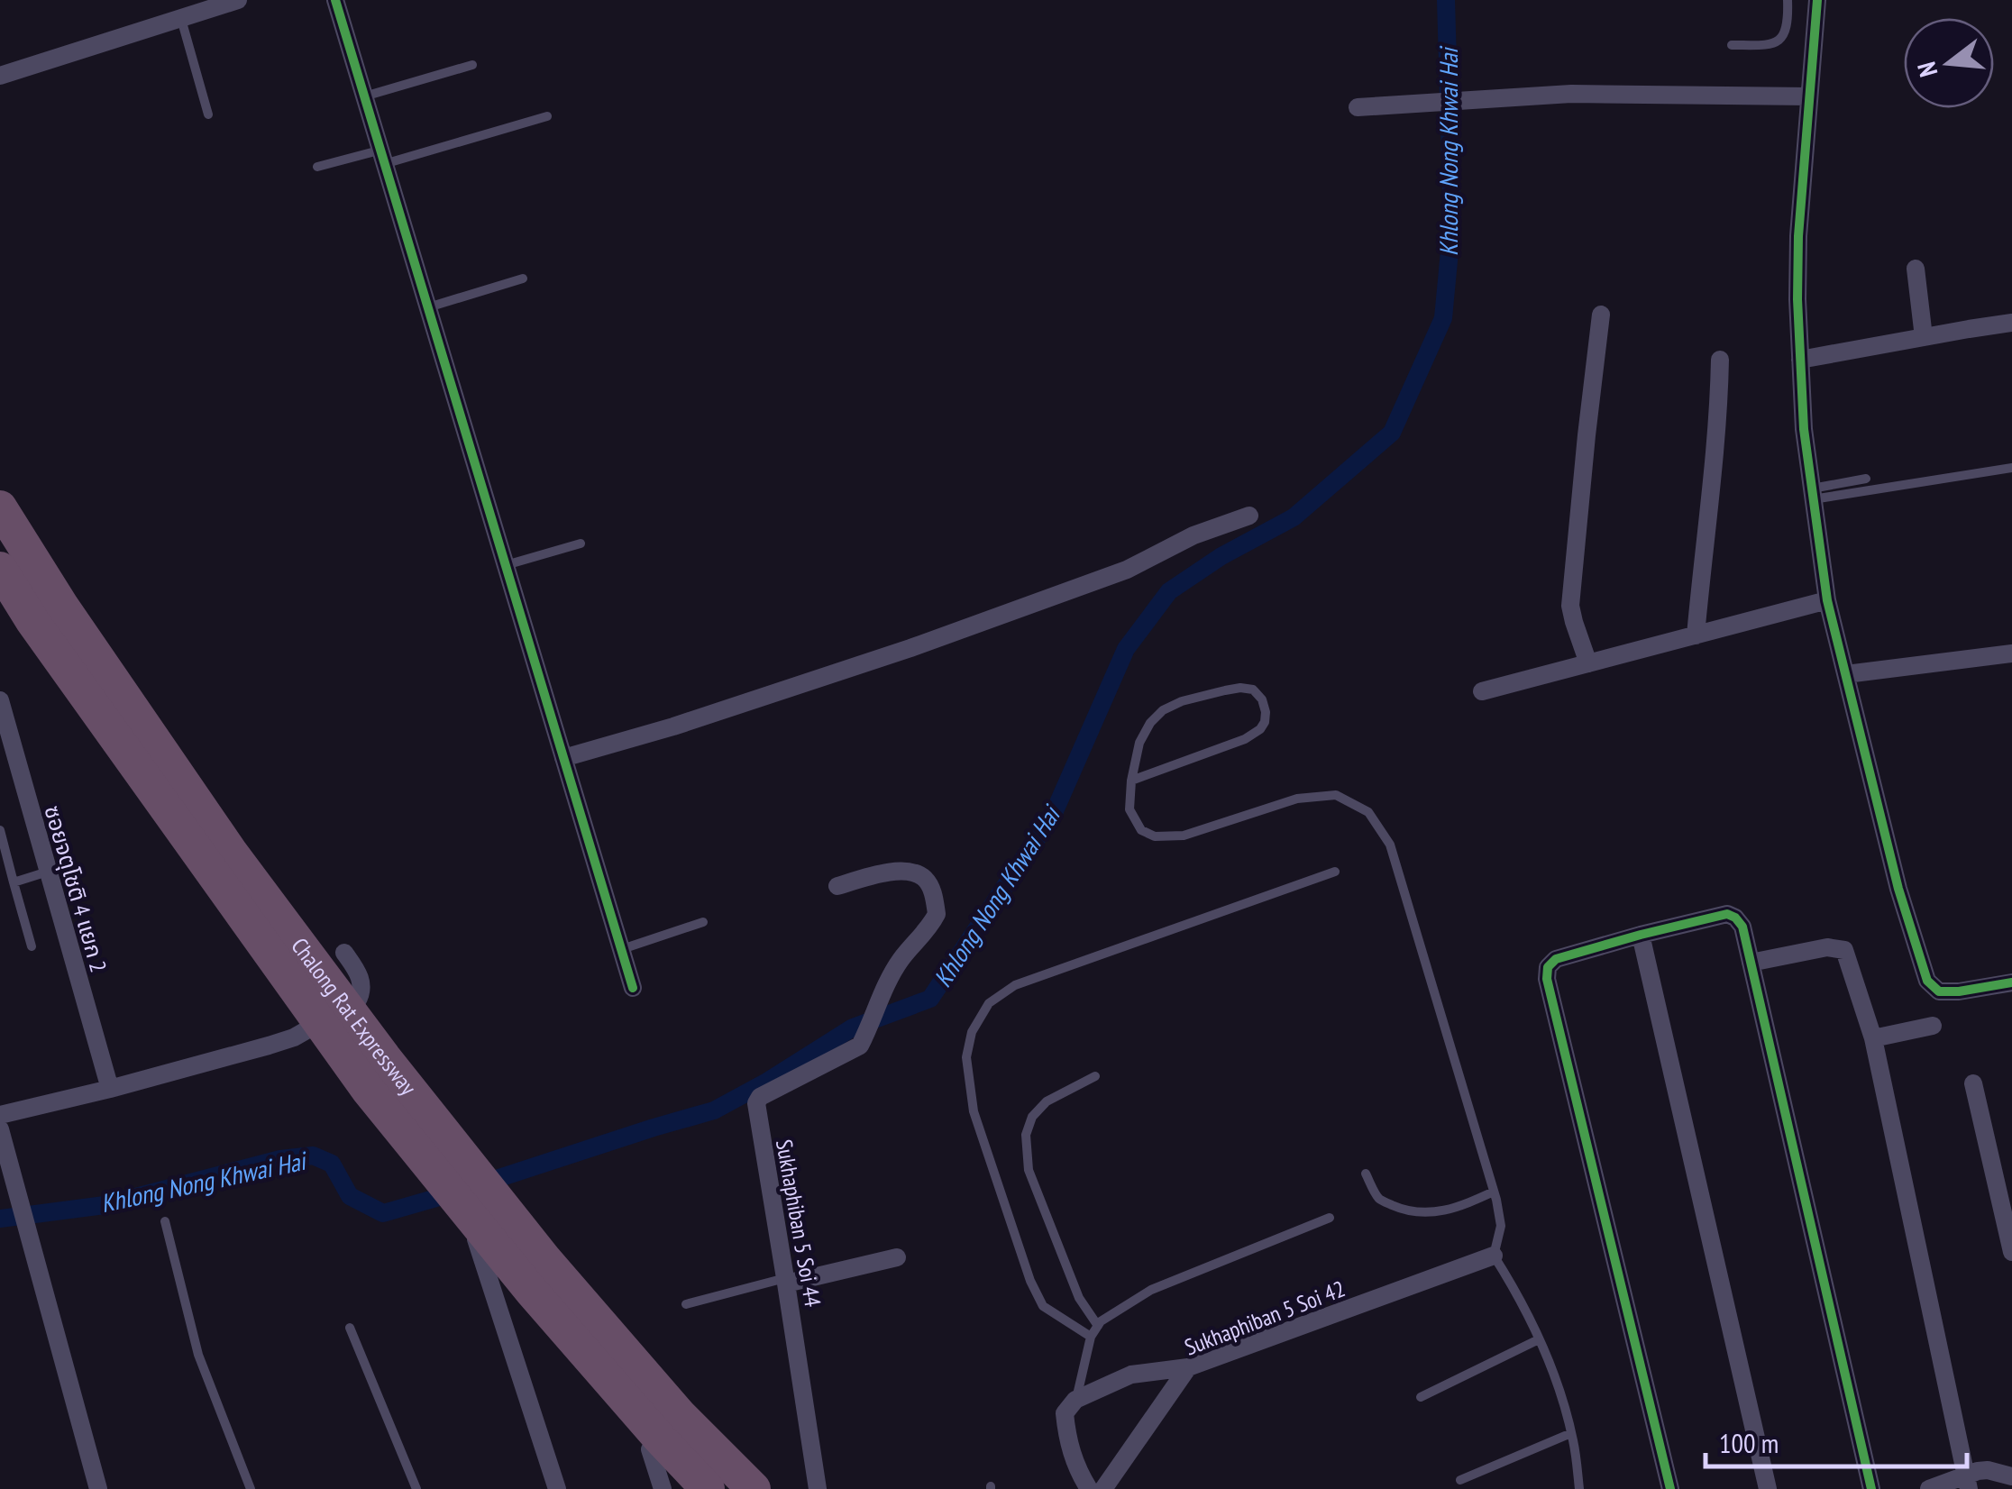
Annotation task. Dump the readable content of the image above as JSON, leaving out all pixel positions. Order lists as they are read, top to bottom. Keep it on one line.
{"streets":{"highway":["Chalong Rat Expressway"],"street":["ซอยจตุโชติ 4 แยก 2","Sukhaphiban 5 Soi 44","Sukhaphiban 5 Soi 42"]},"water":["Khlong Nong Khwai Hai"],"scale_bar":"100 m","north":"left"}
